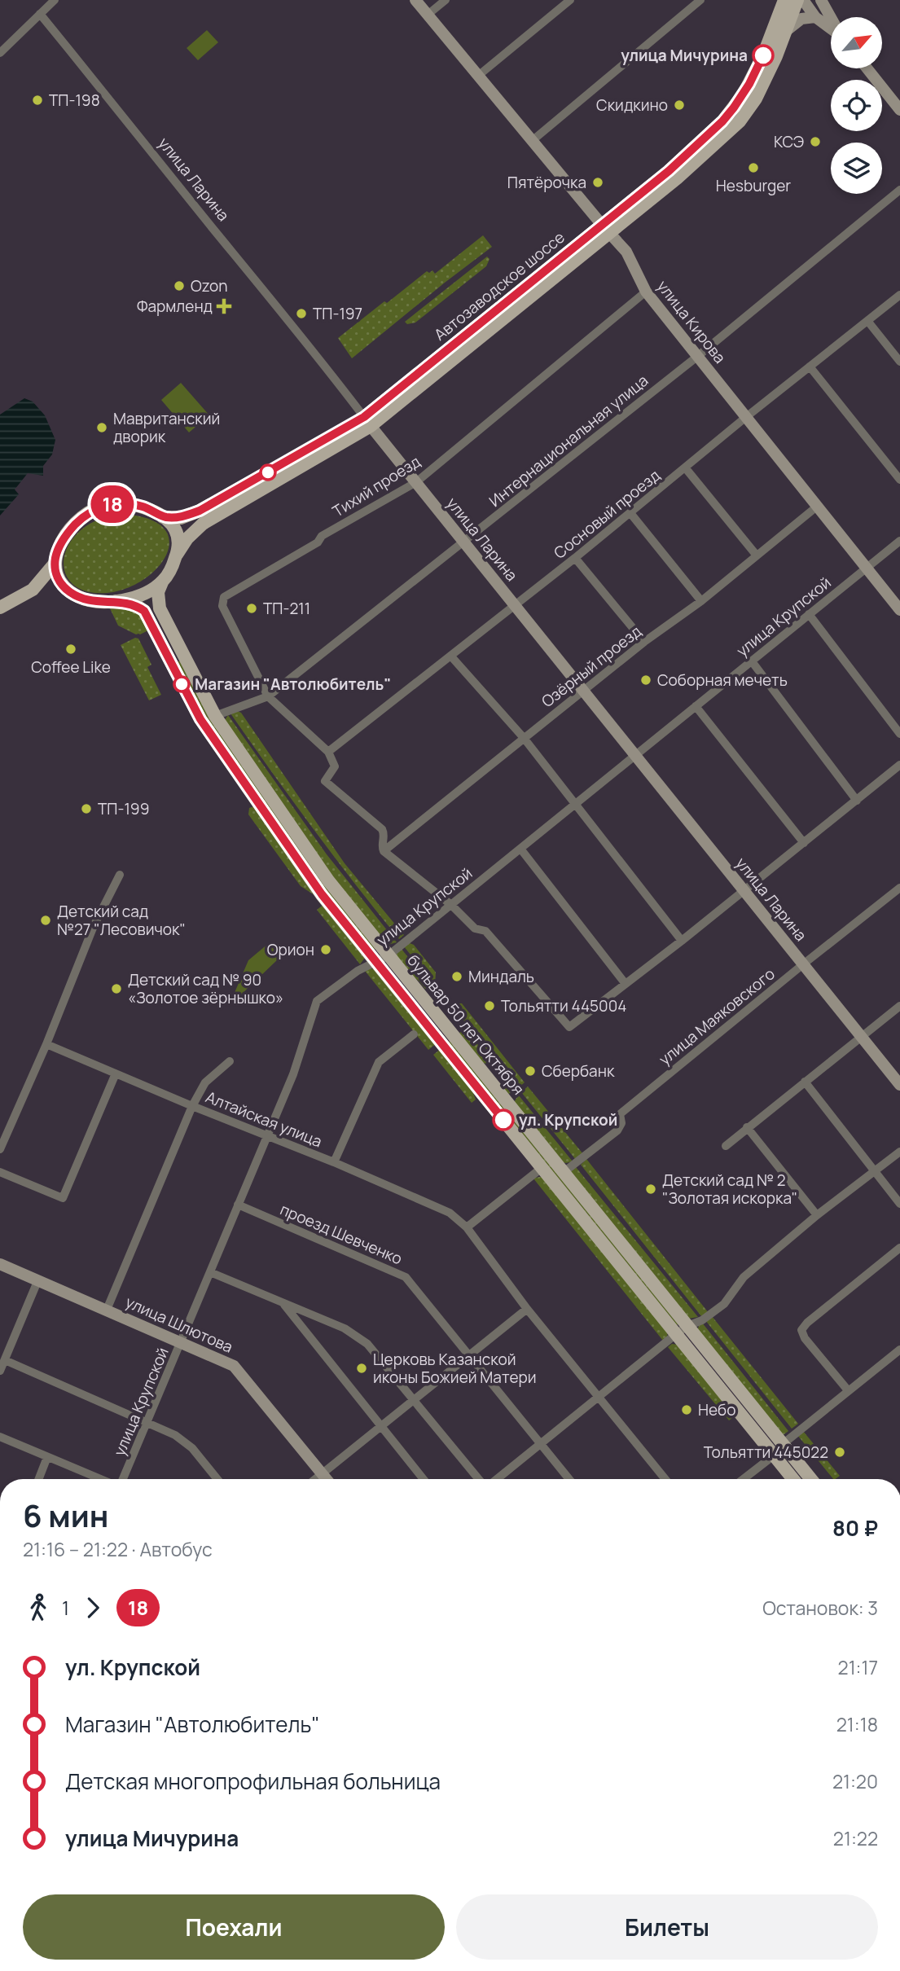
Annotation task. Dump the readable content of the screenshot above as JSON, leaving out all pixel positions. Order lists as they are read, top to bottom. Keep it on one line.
{"streets":{"main road":["Автозаводское шоссе","бульвар 50 лет Октября"],"street":["улица Ларина","улица Кирова","Интернациональная улица","Тихий проезд","Сосновый проезд","улица Крупской","Озёрный проезд","улица Маяковского","Алтайская улица","проезд Шевченко","улица Шлютова"]},"crossings":[["улица Ларина","Автозаводское шоссе"],["улица Ларина","Интернациональная улица"],["улица Ларина","Тихий проезд"],["улица Ларина","Сосновый проезд"],["улица Ларина","улица Крупской"],["улица Ларина","Озёрный проезд"],["улица Ларина","улица Маяковского"],["Автозаводское шоссе","улица Кирова"],["Автозаводское шоссе","бульвар 50 лет Октября"],["улица Кирова","Интернациональная улица"],["улица Кирова","Тихий проезд"],["улица Кирова","Сосновый проезд"],["улица Кирова","улица Крупской"],["улица Кирова","Озёрный проезд"],["Интернациональная улица","Тихий проезд"],["Интернациональная улица","бульвар 50 лет Октября"],["улица Крупской","бульвар 50 лет Октября"],["улица Крупской","Алтайская улица"],["улица Крупской","проезд Шевченко"],["улица Крупской","улица Шлютова"],["улица Маяковского","бульвар 50 лет Октября"]],"places":{"other":["улица Мичурина","ТП-198","Скидкино","КСЭ","Hesburger","Пятёрочка","Ozon","ТП-197","Мавританский дворик","ТП-211","Coffee Like","Cоборная мечеть","Магазин \"Автолюбитель\"","ТП-199","Детский сад №27 \"Лесовичок\"","Орион","Миндаль","Детский сад № 90 «Золотое зёрнышко»","Тольятти 445004","Сбербанк","ул. Крупской","Детский сад № 2 \"Золотая искорка\"","Церковь Казанской иконы Божией Матери","Небо","Тольятти 445022"],"health":["Фармленд"]},"lines":["bus line 18"],"north":"top right","page":{"on_map":"18","heading":["6 мин","21:16 – 21:22 · Автобус","80 ₽"],"legs":["1","18","Остановок: 3"],"list":[{"name":"ул. Крупской","value":"21:17"},{"name":"Магазин \"Автолюбитель\"","value":"21:18"},{"name":"Детская многопрофильная больница","value":"21:20"},{"name":"улица Мичурина","value":"21:22"}],"buttons":["Поехали","Билеты"]}}
